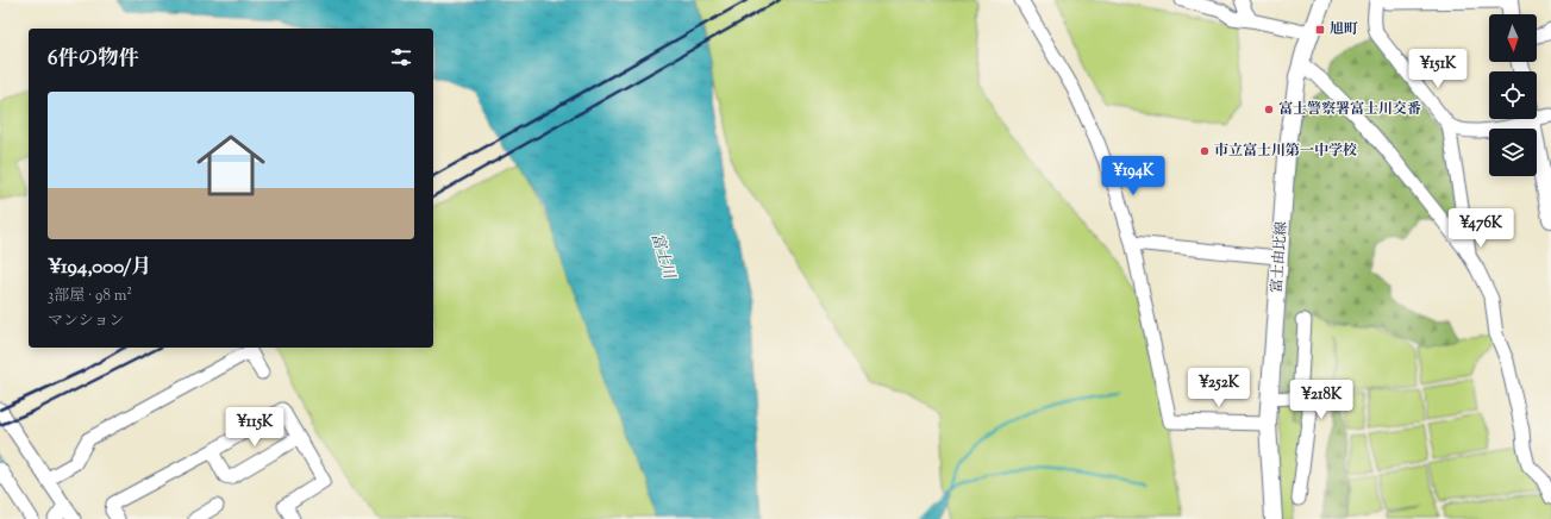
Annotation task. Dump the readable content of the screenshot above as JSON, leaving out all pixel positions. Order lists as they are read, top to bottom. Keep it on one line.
{"streets":{"main road":["富士由比線"]},"water":["富士川"],"places":{"transit":["旭町"],"other":["富士警察署富士川交番","市立富士川第一中学校"]},"north":"bottom","page":{"heading":"6件の物件","price":["¥151K","¥194K","¥476K","¥252K","¥218K","¥115K"],"list":[{"name":"¥194,000/月","note":"3部屋 · 98 m² · マンション"}]}}
